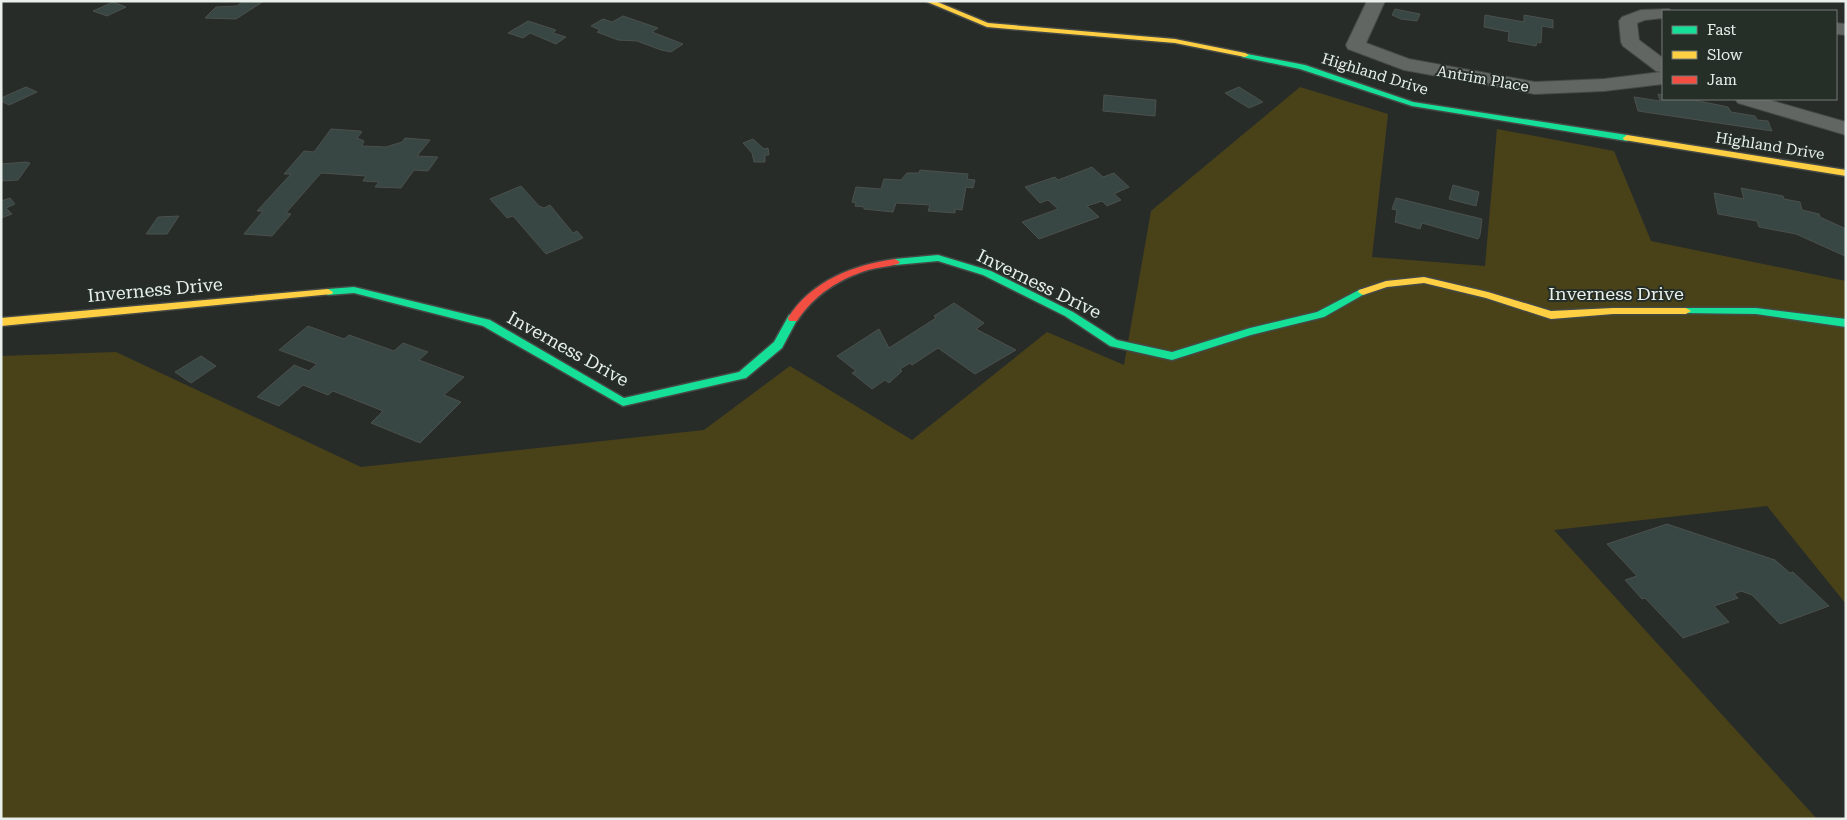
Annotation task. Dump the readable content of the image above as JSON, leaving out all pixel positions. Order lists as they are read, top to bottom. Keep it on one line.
{"streets":{"street":["Highland Drive","Antrim Place","Inverness Drive"]},"legend":["Fast","Slow","Jam"]}
